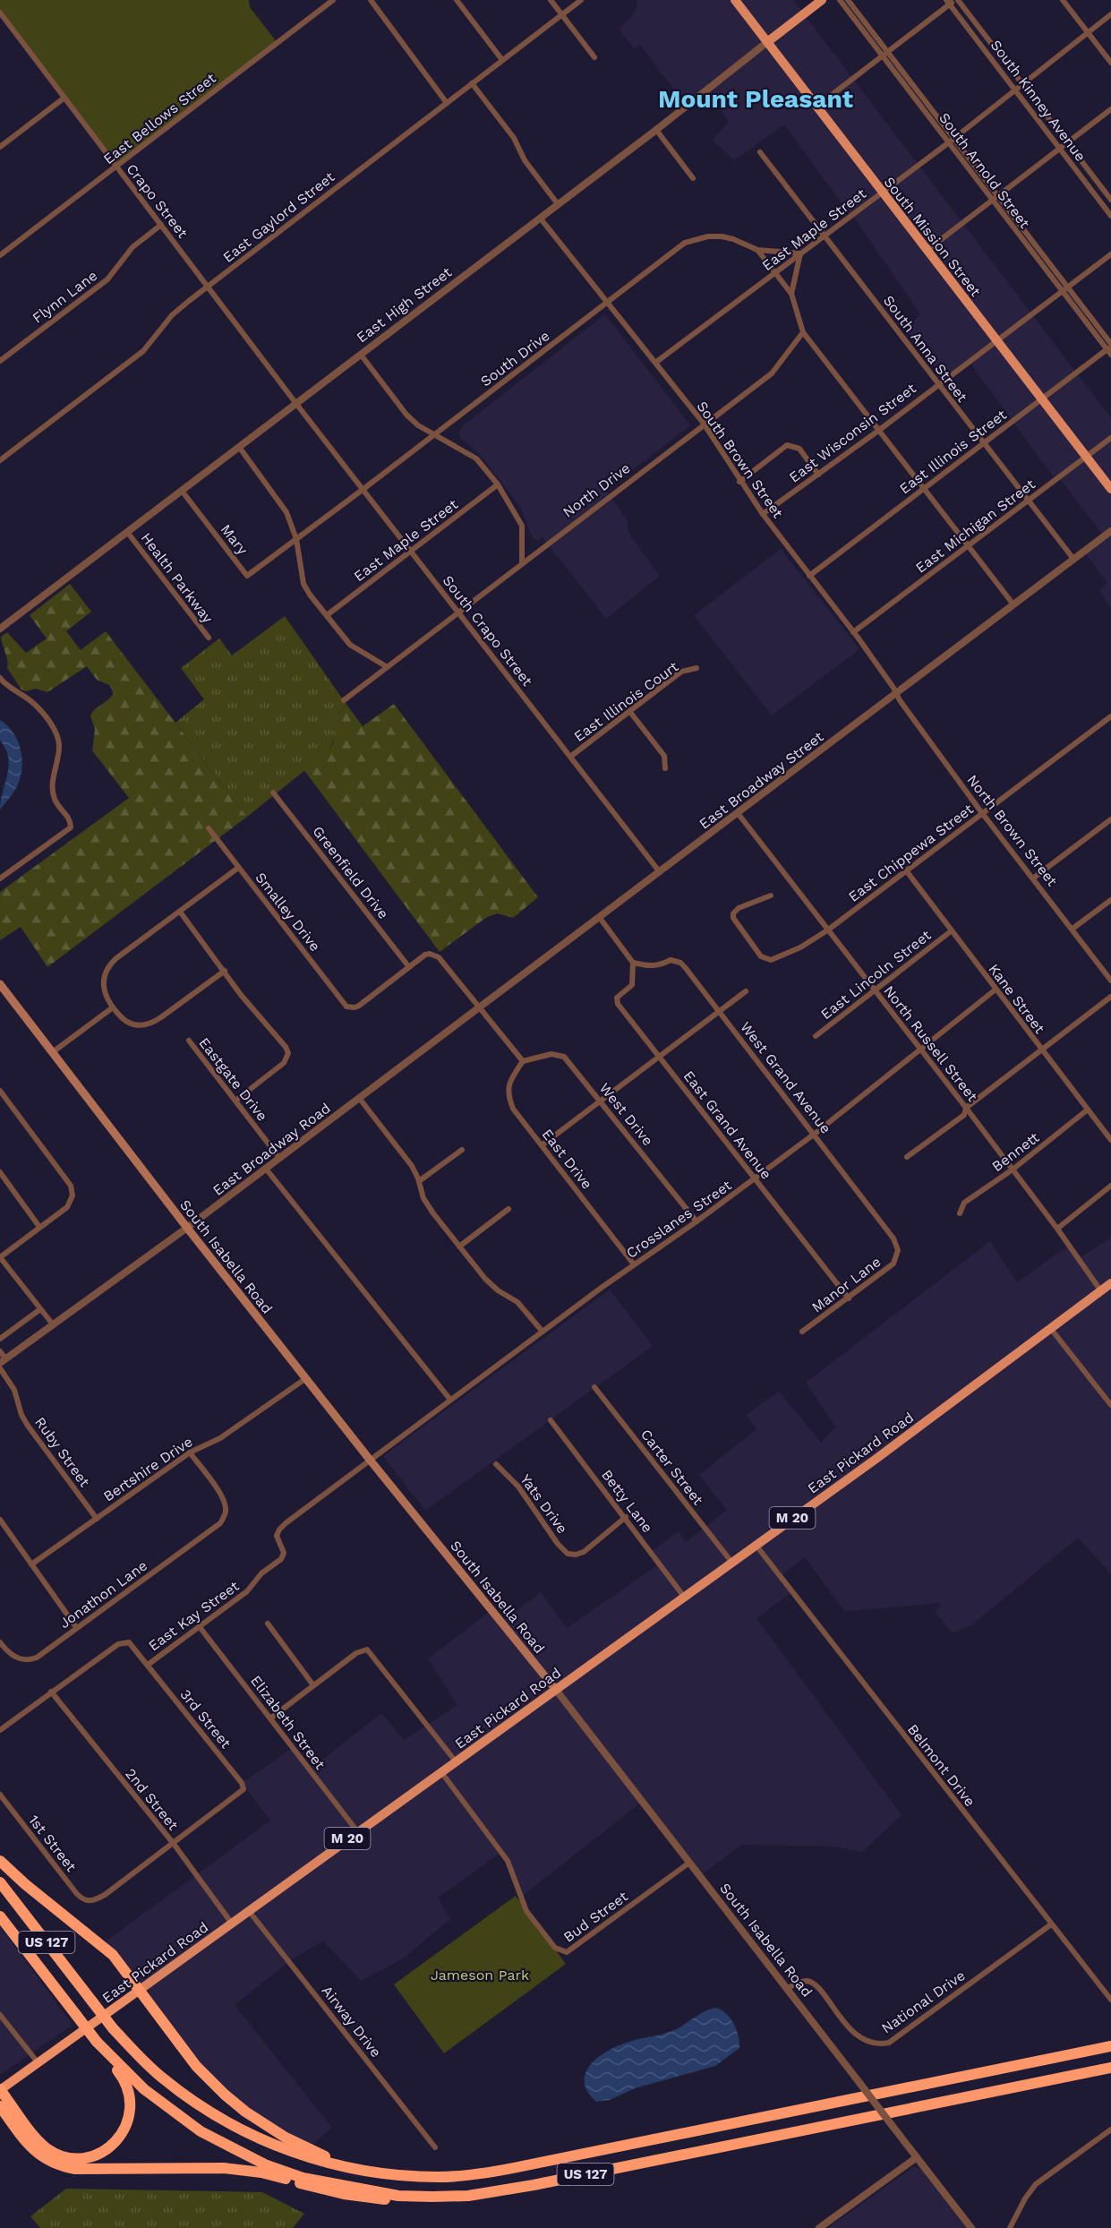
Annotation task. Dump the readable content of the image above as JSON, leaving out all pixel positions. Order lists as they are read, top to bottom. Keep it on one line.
{"streets":{"highway":["East Pickard Road","M 20","US 127"],"main road":["South Mission Street","East High Street","South Isabella Road"],"street":["South Kinney Avenue","East Bellows Street","South Arnold Street","Crapo Street","East Gaylord Street","East Maple Street","Flynn Lane","South Anna Street","South Drive","East Wisconsin Street","East Illinois Street","South Brown Street","North Drive","East Michigan Street","Mary","Health Parkway","South Crapo Street","East Illinois Court","East Broadway Street","North Brown Street","East Chippewa Street","Greenfield Drive","Smalley Drive","East Lincoln Street","Kane Street","North Russell Street","West Grand Avenue","Eastgate Drive","West Drive","East Grand Avenue","East Broadway Road","Bennett","East Drive","Crosslanes Street","Manor Lane","Ruby Street","Carter Street","Bertshire Drive","Betty Lane","Yats Drive","Jonathon Lane","East Kay Street","3rd Street","Elizabeth Street","Belmont Drive","2nd Street","1st Street","Bud Street","National Drive","Airway Drive"]},"crossings":[["South Kinney Avenue","East Maple Street"],["East Bellows Street","Crapo Street"],["South Arnold Street","East Maple Street"],["South Arnold Street","East Wisconsin Street"],["South Arnold Street","East Illinois Street"],["Crapo Street","East Gaylord Street"],["Crapo Street","Flynn Lane"],["Crapo Street","East High Street"],["Crapo Street","South Crapo Street"],["East Maple Street","South Mission Street"],["East Maple Street","South Anna Street"],["East Maple Street","South Drive"],["East Maple Street","South Brown Street"],["East Maple Street","South Crapo Street"],["South Mission Street","East High Street"],["South Mission Street","East Wisconsin Street"],["South Mission Street","East Illinois Street"],["South Mission Street","East Michigan Street"],["East High Street","South Brown Street"],["East High Street","Mary"],["East High Street","Health Parkway"],["East High Street","South Crapo Street"],["South Anna Street","East Wisconsin Street"],["South Anna Street","East Illinois Street"],["South Anna Street","East Michigan Street"],["South Anna Street","East Broadway Street"],["South Drive","South Brown Street"],["South Drive","Mary"],["South Drive","South Crapo Street"],["East Wisconsin Street","South Brown Street"],["East Illinois Street","South Brown Street"],["South Brown Street","North Drive"],["South Brown Street","East Michigan Street"],["South Brown Street","East Broadway Street"],["South Brown Street","North Brown Street"],["North Drive","South Crapo Street"],["South Crapo Street","East Illinois Court"],["South Crapo Street","East Broadway Street"],["East Broadway Street","North Brown Street"],["East Broadway Street","North Russell Street"],["East Broadway Street","East Broadway Road"],["North Brown Street","East Chippewa Street"],["East Chippewa Street","Kane Street"],["East Chippewa Street","North Russell Street"],["Greenfield Drive","Smalley Drive"],["East Lincoln Street","Kane Street"],["East Lincoln Street","North Russell Street"],["Kane Street","Bennett"],["Kane Street","Crosslanes Street"],["North Russell Street","Bennett"],["North Russell Street","Crosslanes Street"],["North Russell Street","M 20"],["West Grand Avenue","East Grand Avenue"],["West Grand Avenue","Crosslanes Street"],["West Grand Avenue","Manor Lane"],["Eastgate Drive","East Broadway Road"],["West Drive","East Drive"],["West Drive","Crosslanes Street"],["East Grand Avenue","Crosslanes Street"],["East Grand Avenue","Manor Lane"],["East Broadway Road","South Isabella Road"],["East Drive","Crosslanes Street"],["Crosslanes Street","South Isabella Road"],["Crosslanes Street","East Kay Street"],["South Isabella Road","East Pickard Road"],["South Isabella Road","Bertshire Drive"],["South Isabella Road","East Kay Street"],["South Isabella Road","Bud Street"],["South Isabella Road","National Drive"],["Ruby Street","Bertshire Drive"],["East Pickard Road","Carter Street"],["East Pickard Road","Betty Lane"],["East Pickard Road","M 20"],["East Pickard Road","Elizabeth Street"],["East Pickard Road","Belmont Drive"],["East Pickard Road","2nd Street"],["East Pickard Road","Bud Street"],["East Pickard Road","Airway Drive"],["Bertshire Drive","Jonathon Lane"],["Betty Lane","Yats Drive"],["East Kay Street","3rd Street"],["East Kay Street","Elizabeth Street"],["East Kay Street","2nd Street"],["3rd Street","2nd Street"],["3rd Street","1st Street"],["Belmont Drive","National Drive"],["2nd Street","1st Street"]],"districts":["Mount Pleasant"],"parks":["Jameson Park"]}
